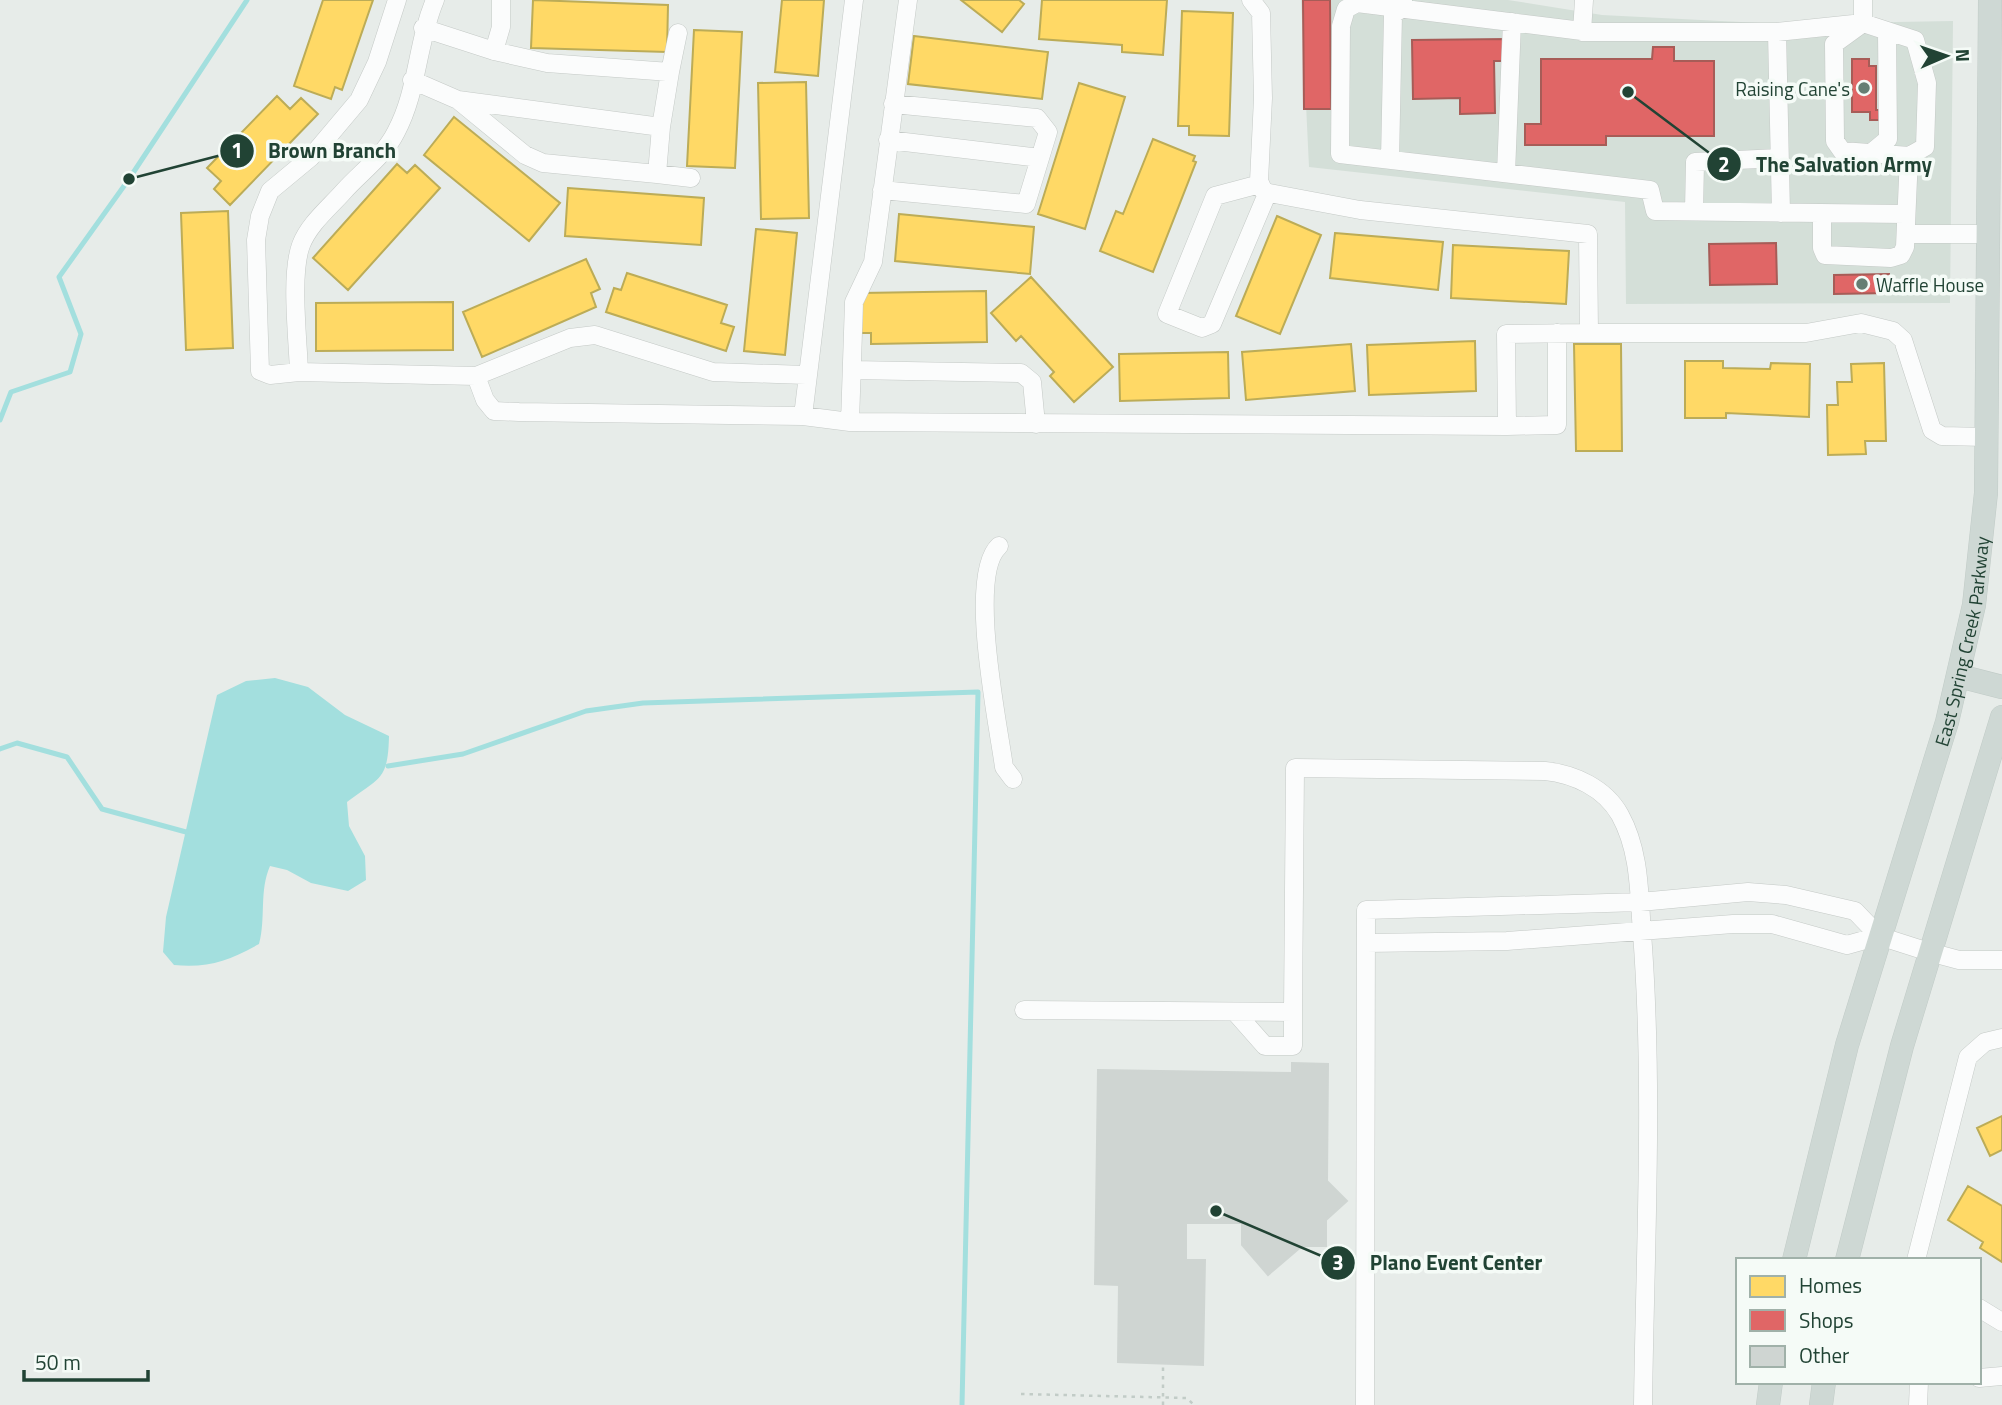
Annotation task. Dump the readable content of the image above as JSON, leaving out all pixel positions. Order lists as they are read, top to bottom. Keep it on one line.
{"streets":{"main road":["East Spring Creek Parkway"]},"places":["Raising Cane's","The Salvation Army","Brown Branch","Waffle House","Plano Event Center"],"legend":["Homes","Shops","Other"],"scale_bar":"50 m","north":"right"}
